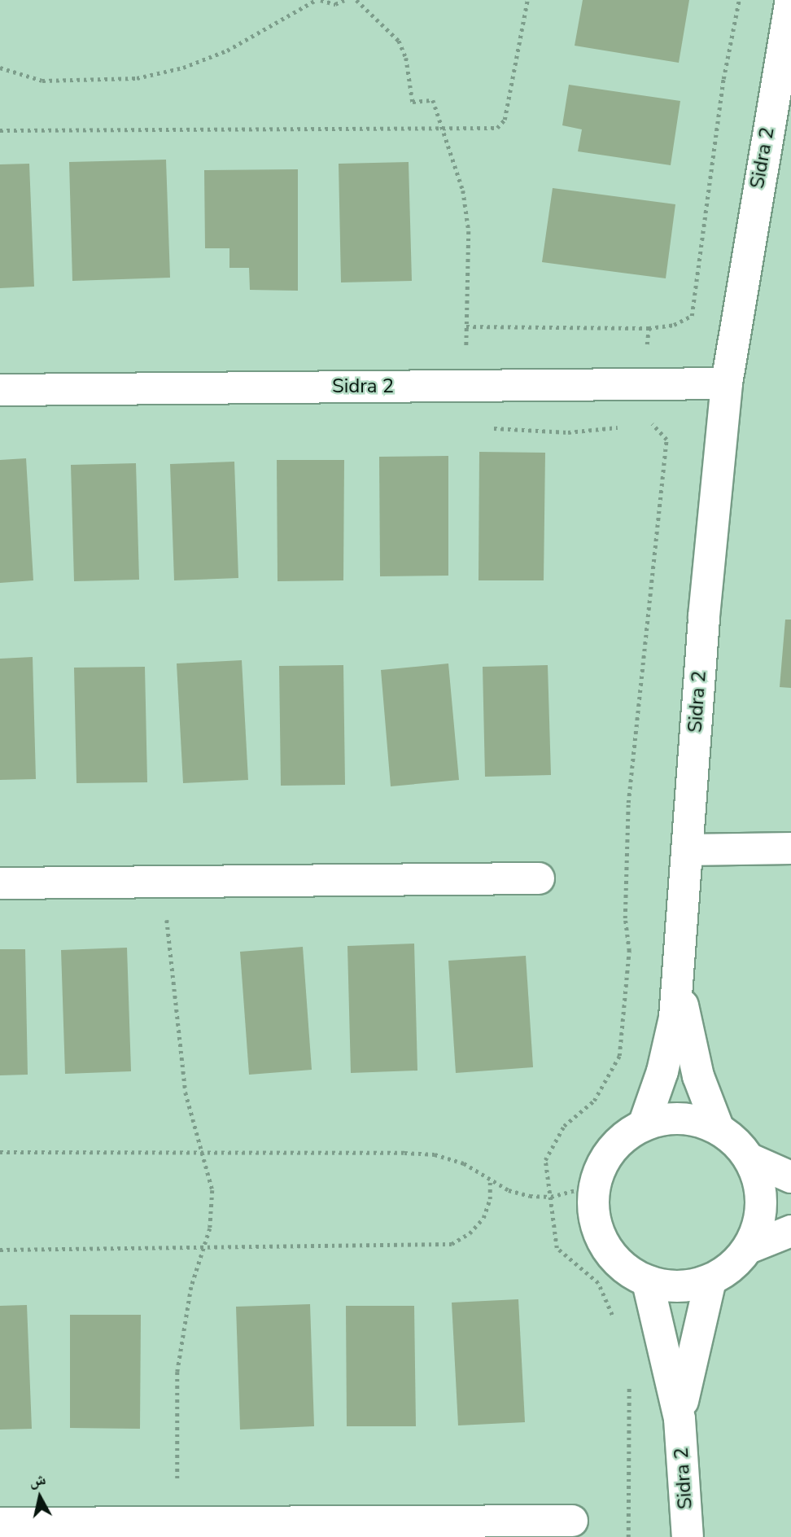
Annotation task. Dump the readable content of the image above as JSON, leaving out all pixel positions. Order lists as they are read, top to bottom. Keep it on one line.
{"streets":{"street":["Sidra 2"]},"north":"top"}
